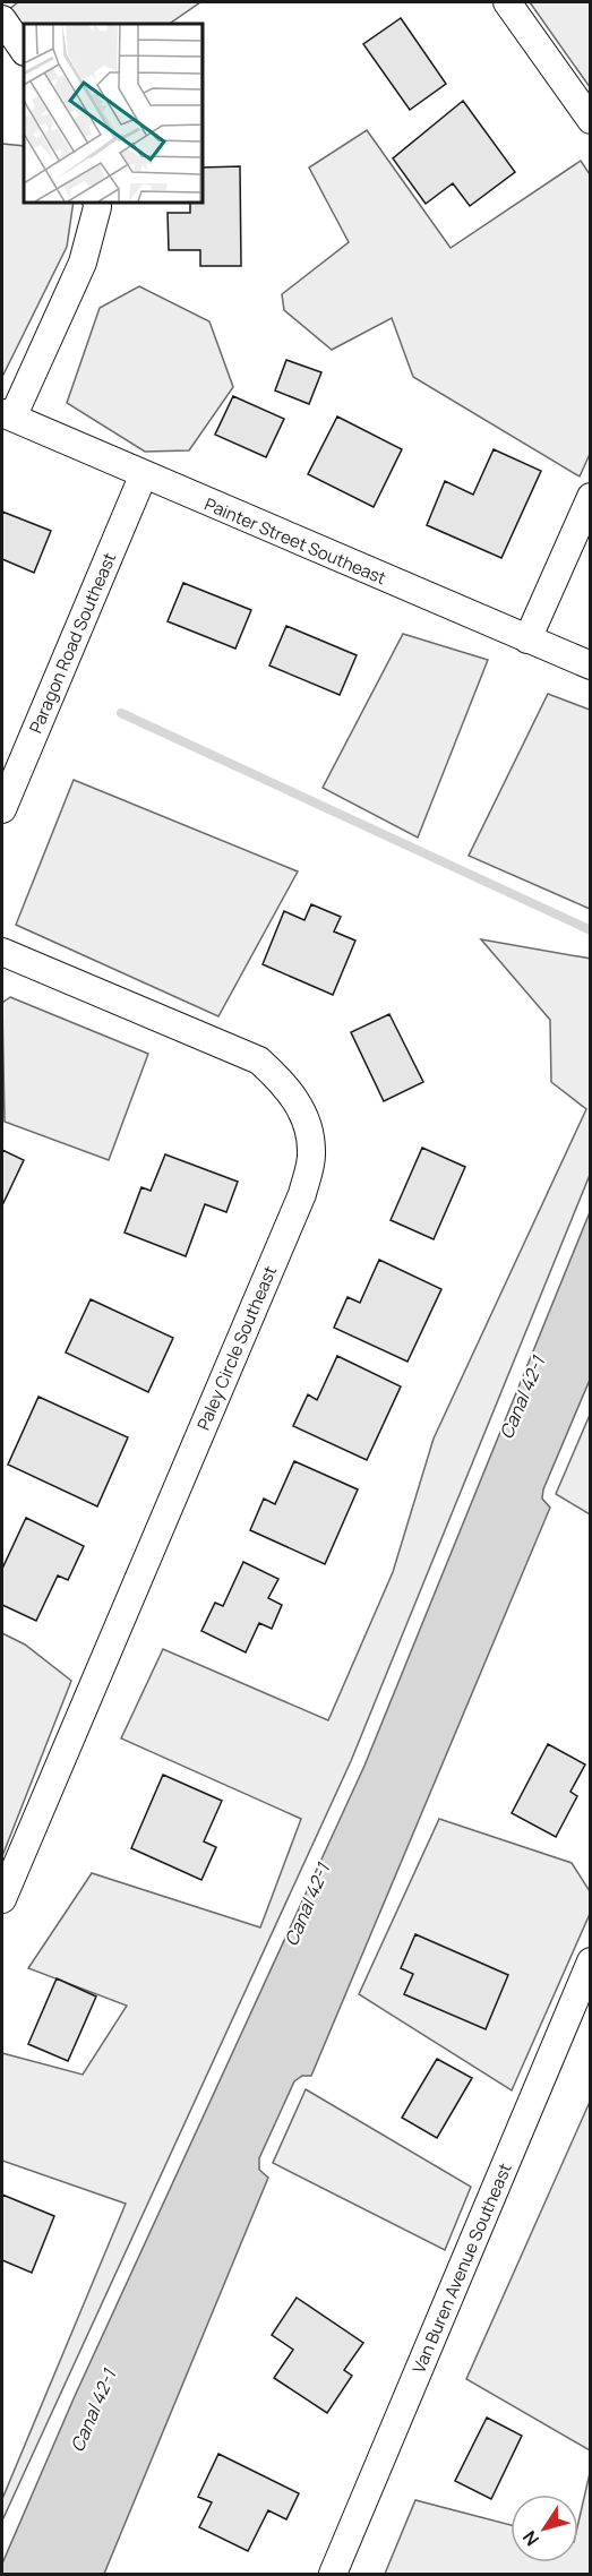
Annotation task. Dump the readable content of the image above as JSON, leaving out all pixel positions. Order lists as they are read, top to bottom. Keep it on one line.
{"streets":{"street":["Painter Street Southeast","Paragon Road Southeast","Paley Circle Southeast","Van Buren Avenue Southeast"]},"crossings":[["Painter Street Southeast","Paragon Road Southeast"]],"water":["Canal 42-1"],"north":"bottom left"}
